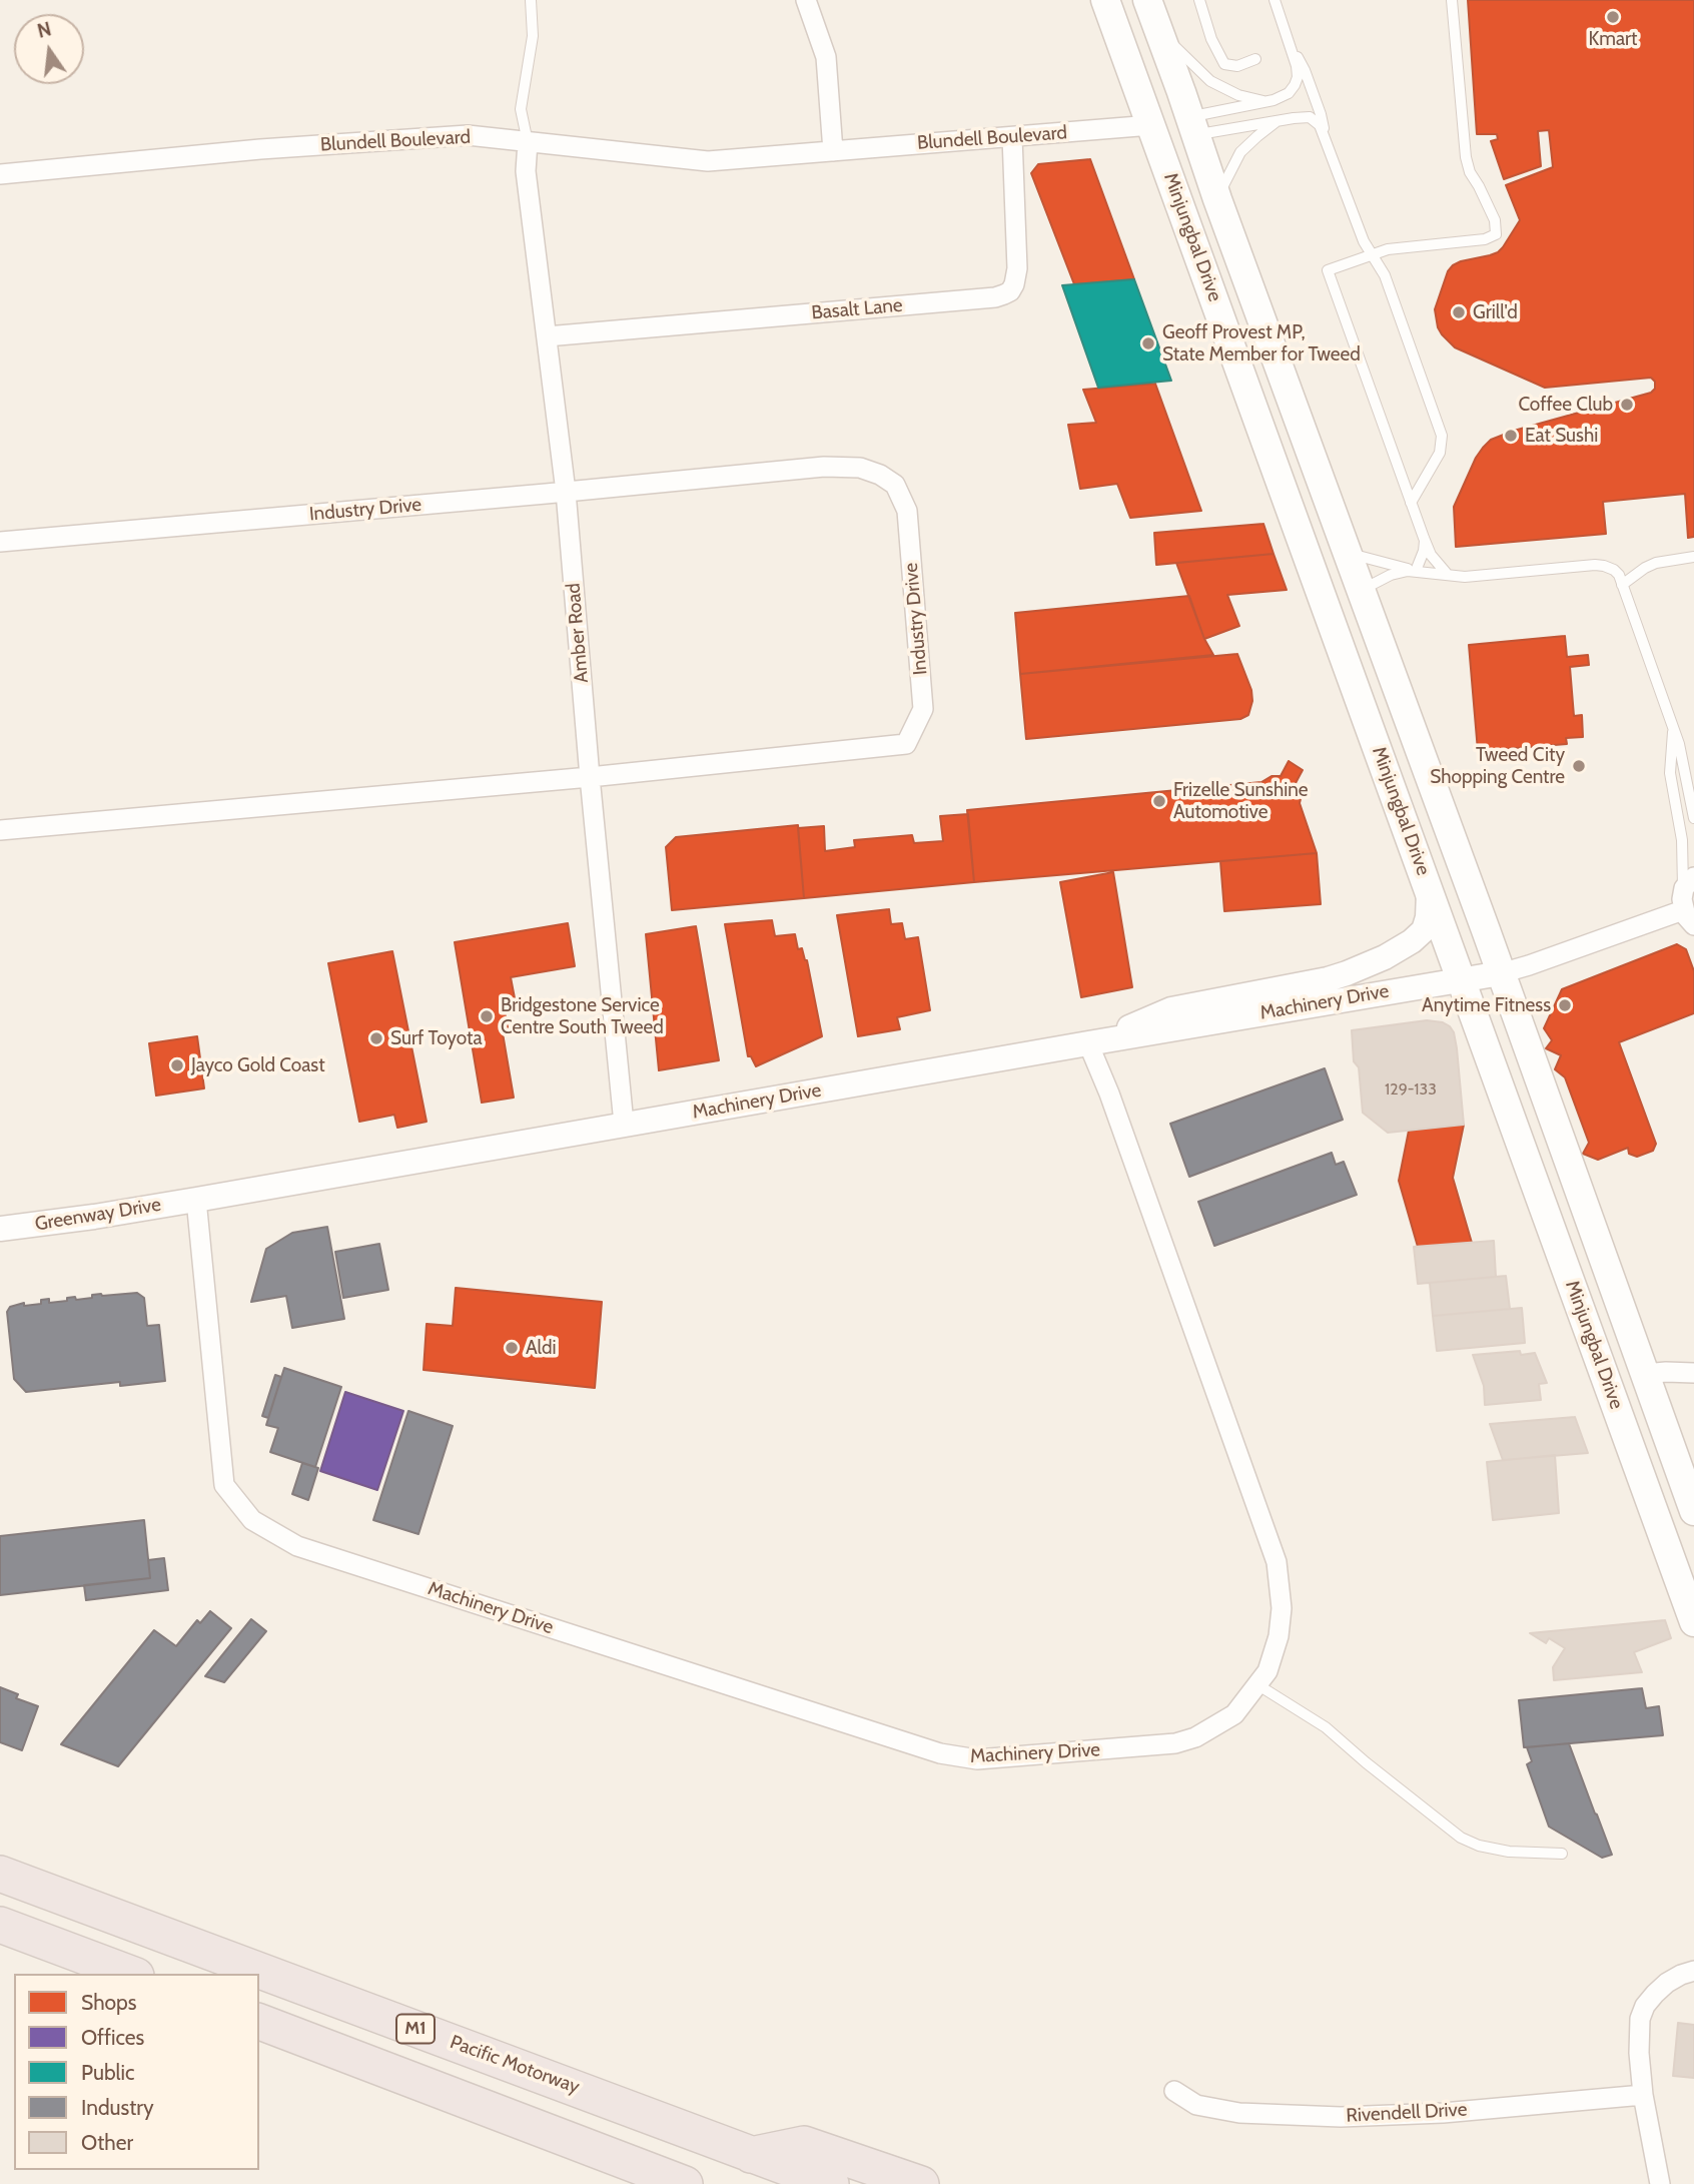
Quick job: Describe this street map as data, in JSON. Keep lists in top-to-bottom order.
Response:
{
  "streets": {
    "highway": ["M1", "Pacific Motorway"],
    "main road": ["Minjungbal Drive"],
    "street": [
      "Blundell Boulevard",
      "Basalt Lane",
      "Industry Drive",
      "Amber Road",
      "Machinery Drive",
      "Greenway Drive",
      "Rivendell Drive"
    ]
  },
  "crossings": [
    ["Blundell Boulevard", "Minjungbal Drive"],
    ["Blundell Boulevard", "Basalt Lane"],
    ["Blundell Boulevard", "Amber Road"],
    ["Minjungbal Drive", "Machinery Drive"],
    ["Basalt Lane", "Amber Road"],
    ["Industry Drive", "Amber Road"],
    ["Amber Road", "Machinery Drive"],
    ["Machinery Drive", "Greenway Drive"]
  ],
  "places": [
    "Kmart",
    "Grill'd",
    "Geoff Provest MP, State Member for Tweed",
    "Coffee Club",
    "Eat Sushi",
    "Tweed City Shopping Centre",
    "Frizelle Sunshine Automotive",
    "Anytime Fitness",
    "Bridgestone Service Centre South Tweed",
    "Surf Toyota",
    "Jayco Gold Coast",
    "Aldi"
  ],
  "house_numbers": ["129-133"],
  "legend": [
    "Shops",
    "Offices",
    "Public",
    "Industry",
    "Other"
  ],
  "north": "top"
}
